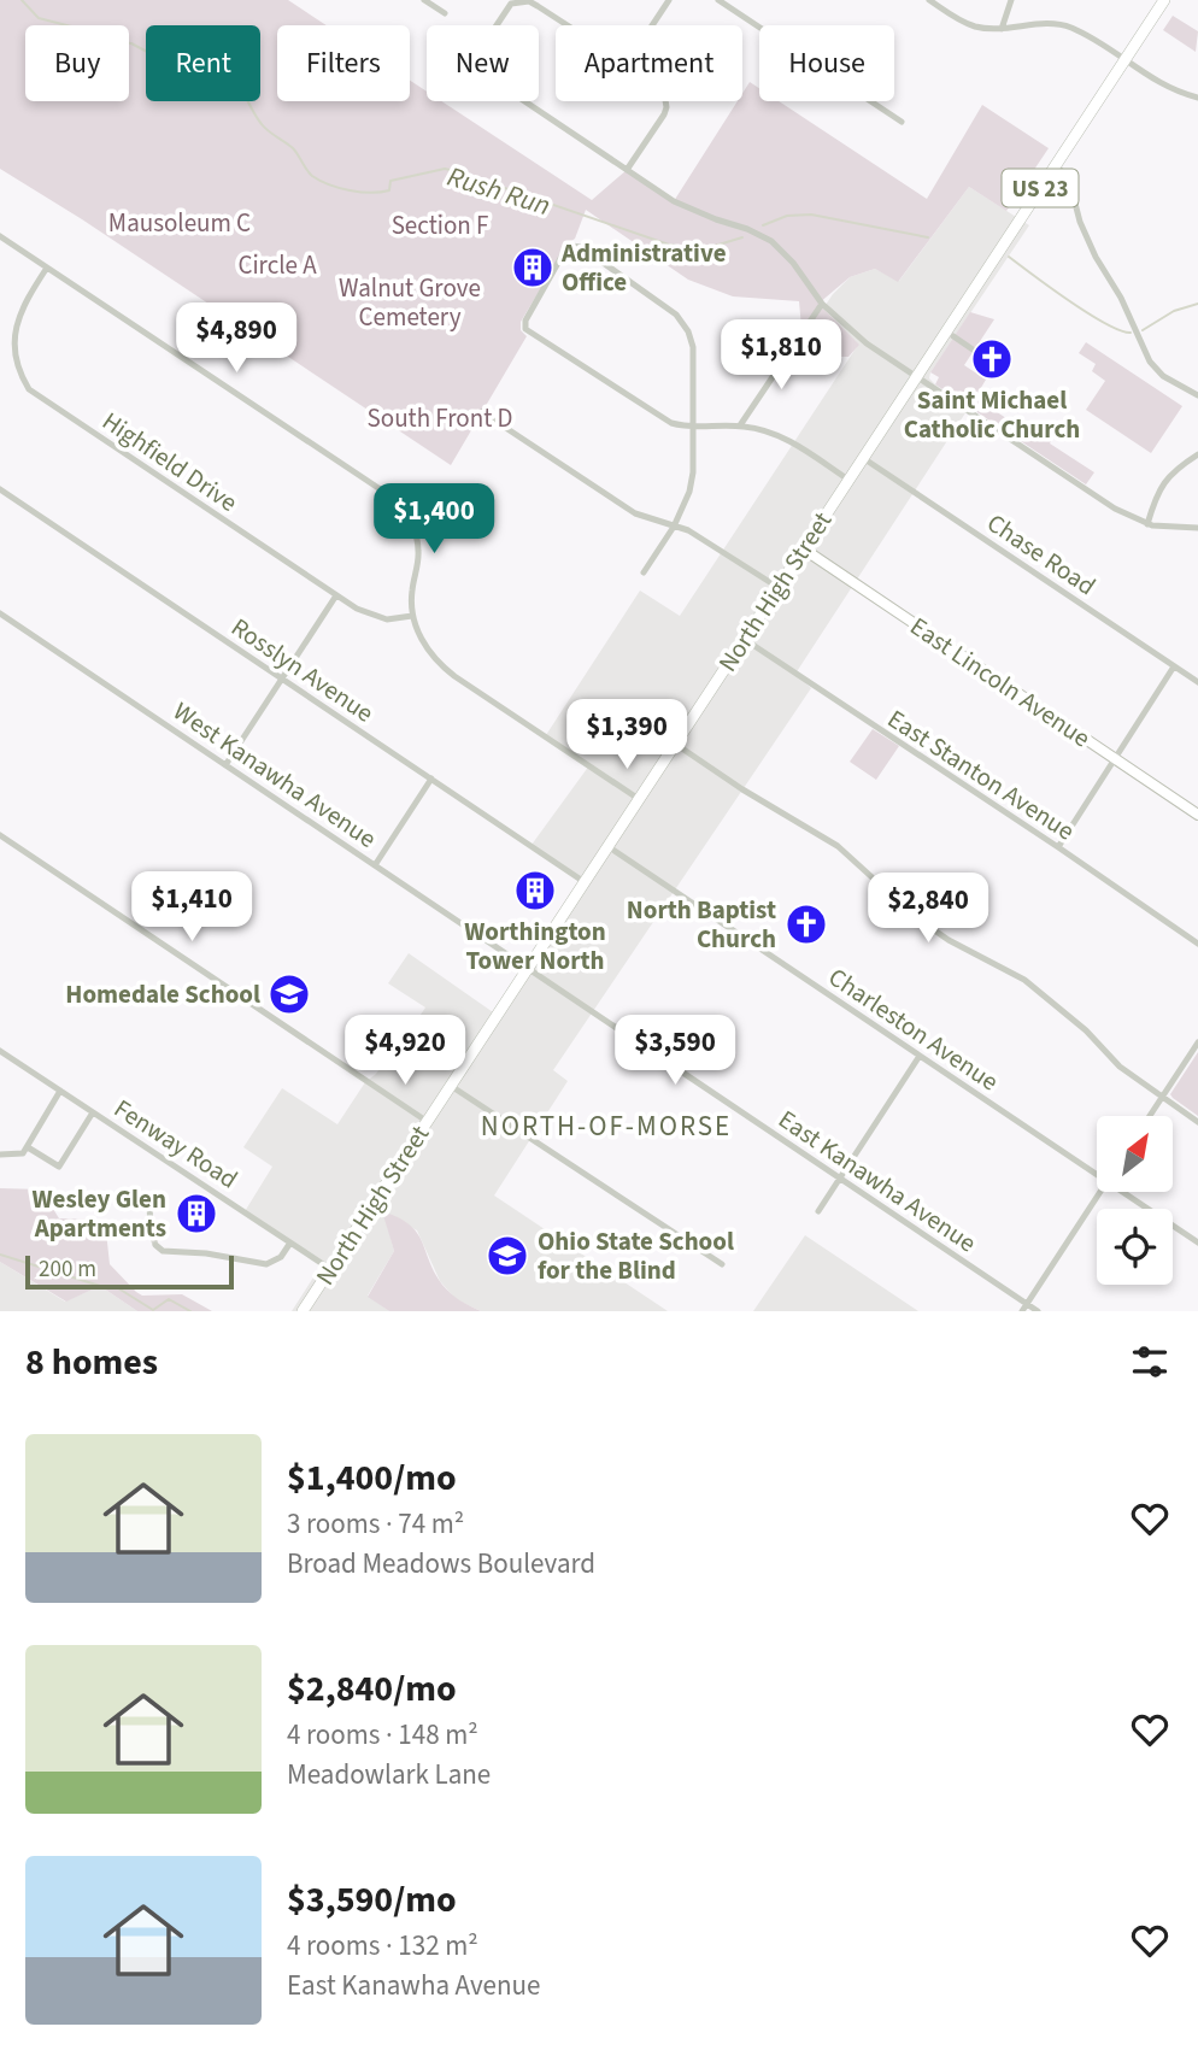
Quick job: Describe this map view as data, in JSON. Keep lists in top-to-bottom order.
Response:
{
  "streets": {
    "main road": ["US 23", "North High Street", "East Lincoln Avenue"],
    "street": [
      "Highfield Drive",
      "Chase Road",
      "Rosslyn Avenue",
      "West Kanawha Avenue",
      "East Stanton Avenue",
      "Charleston Avenue",
      "Fenway Road",
      "East Kanawha Avenue"
    ]
  },
  "crossings": [
    ["Chase Road", "North High Street"],
    ["North High Street", "Rosslyn Avenue"],
    ["North High Street", "East Lincoln Avenue"],
    ["North High Street", "West Kanawha Avenue"],
    ["North High Street", "East Stanton Avenue"],
    ["North High Street", "Charleston Avenue"],
    ["North High Street", "Fenway Road"],
    ["North High Street", "East Kanawha Avenue"],
    ["West Kanawha Avenue", "East Kanawha Avenue"]
  ],
  "districts": ["NORTH-OF-MORSE"],
  "water": ["Rush Run"],
  "parks": [
    "Mausoleum C",
    "Section F",
    "Circle A",
    "Walnut Grove Cemetery",
    "South Front D"
  ],
  "places": {
    "building": ["Administrative Office", "Worthington Tower North", "Wesley Glen Apartments"],
    "church": ["Saint Michael Catholic Church", "North Baptist Church"],
    "school or university": ["Homedale School", "Ohio State School for the Blind"]
  },
  "scale_bar": "200 m",
  "north": "top right",
  "page": {
    "chip": [
      "Buy",
      "Rent",
      "Filters",
      "New",
      "Apartment",
      "House"
    ],
    "price": [
      "$4,890",
      "$1,810",
      "$1,400",
      "$1,390",
      "$1,410",
      "$2,840",
      "$4,920",
      "$3,590"
    ],
    "scale": "200 m",
    "heading": "8 homes",
    "list": [
      {
        "name": "$1,400/mo",
        "note": "3 rooms · 74 m² · Broad Meadows Boulevard"
      },
      {
        "name": "$2,840/mo",
        "note": "4 rooms · 148 m² · Meadowlark Lane"
      },
      {
        "name": "$3,590/mo",
        "note": "4 rooms · 132 m² · East Kanawha Avenue"
      }
    ]
  }
}
